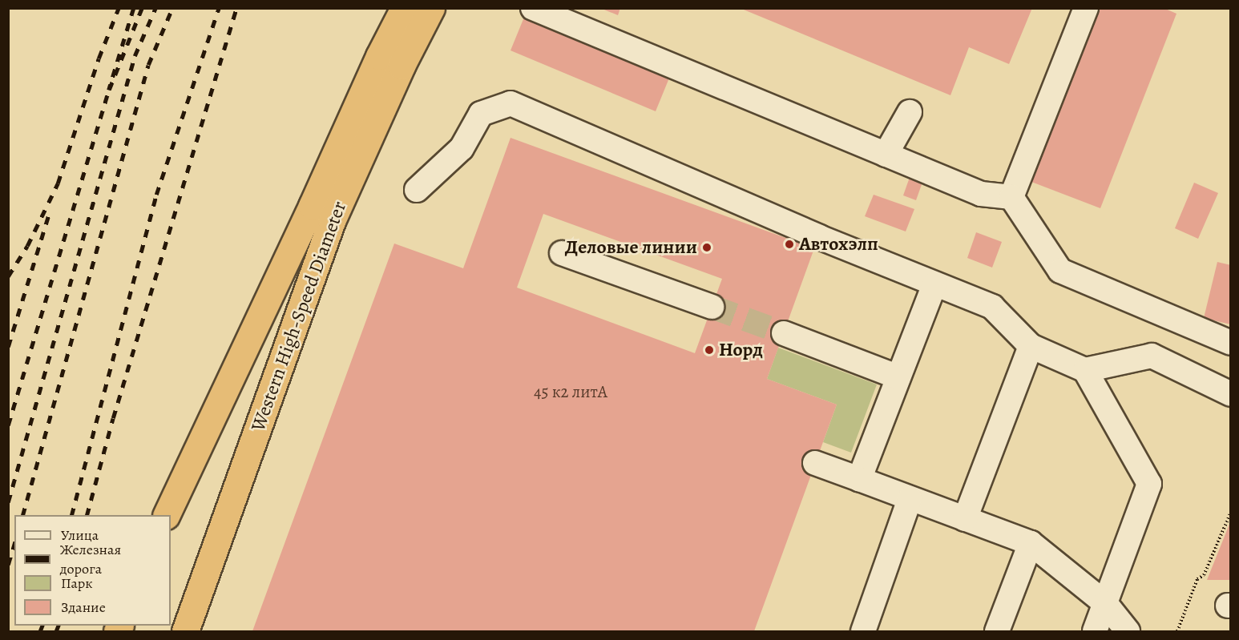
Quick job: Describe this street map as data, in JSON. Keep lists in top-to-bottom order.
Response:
{
  "streets": {
    "highway": ["Western High-Speed Diameter"]
  },
  "places": ["Автохэлп", "Деловые линии", "Норд"],
  "house_numbers": ["45 к2 литА"],
  "legend": [
    "Улица",
    "Железная дорога",
    "Парк",
    "Здание"
  ]
}
